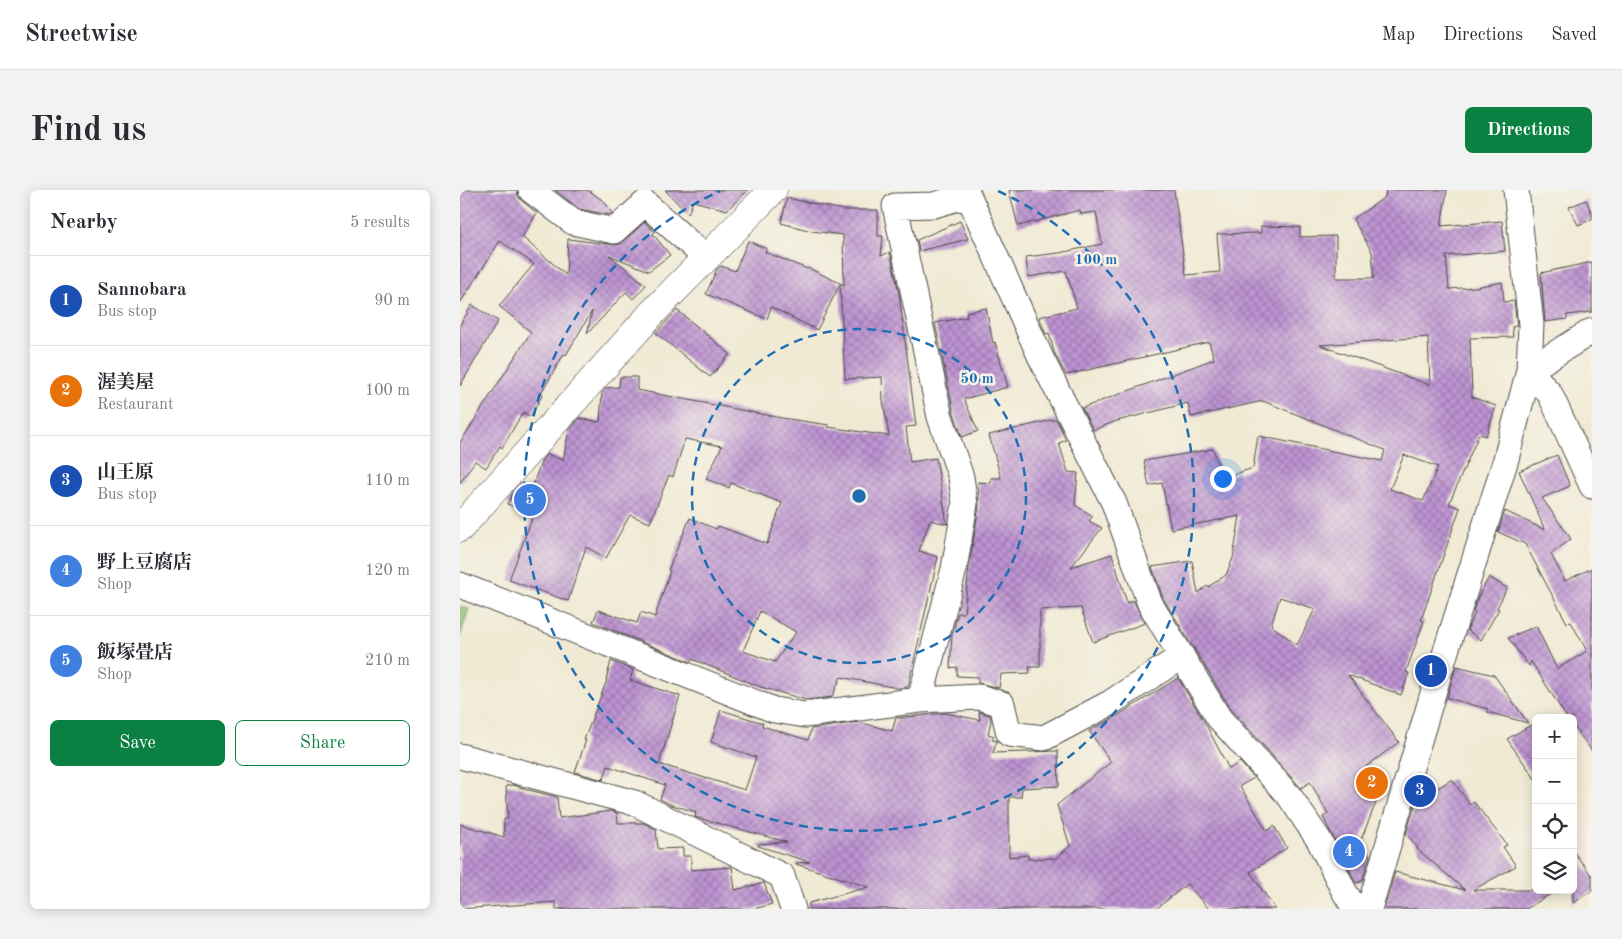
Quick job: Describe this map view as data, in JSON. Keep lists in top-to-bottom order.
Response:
{
  "page": {
    "header": "Streetwise",
    "nav": ["Map", "Directions", "Saved"],
    "buttons": [
      "Directions",
      ["Save", "Share"]
    ],
    "title": "Find us",
    "heading": ["Nearby", "5 results"],
    "list": [
      {
        "mark": "1",
        "name": "Sannobara",
        "note": "Bus stop",
        "value": "90 m"
      },
      {
        "mark": "2",
        "name": "渥美屋",
        "note": "Restaurant",
        "value": "100 m"
      },
      {
        "mark": "3",
        "name": "山王原",
        "note": "Bus stop",
        "value": "110 m"
      },
      {
        "mark": "4",
        "name": "野上豆腐店",
        "note": "Shop",
        "value": "120 m"
      },
      {
        "mark": "5",
        "name": "飯塚畳店",
        "note": "Shop",
        "value": "210 m"
      }
    ],
    "pins": [
      "5",
      "1",
      "2",
      "3",
      "4"
    ],
    "map_buttons": ["+", "−"]
  },
  "rings": ["100 m", "50 m"]
}
